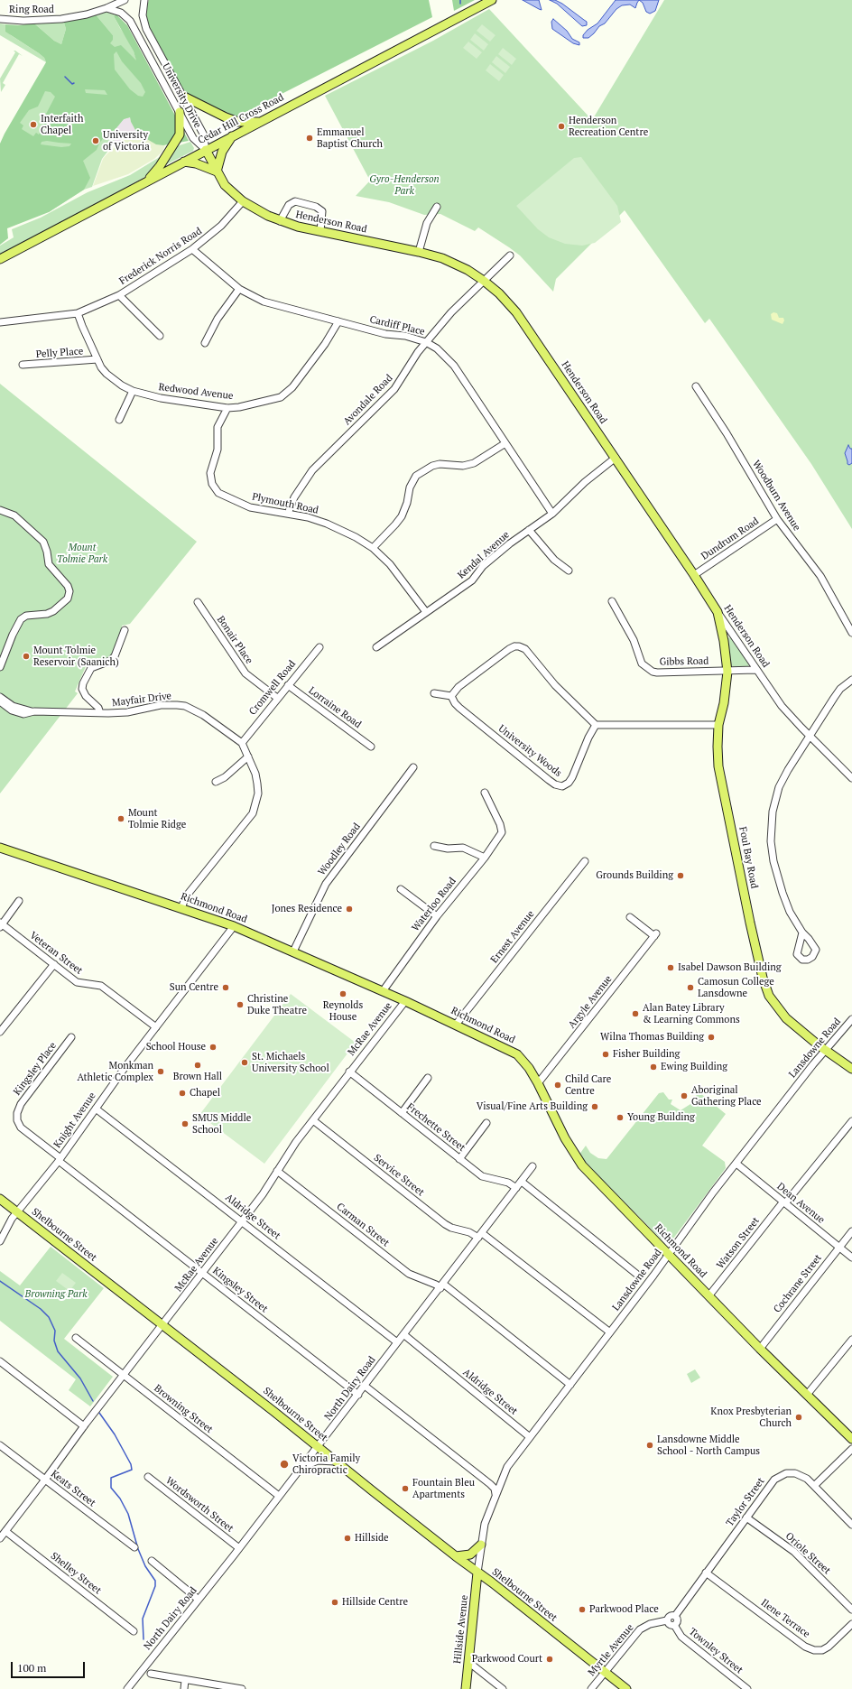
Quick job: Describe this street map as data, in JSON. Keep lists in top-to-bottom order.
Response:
{
  "streets": {
    "main road": [
      "Cedar Hill Cross Road",
      "Henderson Road",
      "Foul Bay Road",
      "Richmond Road",
      "Shelbourne Street",
      "Hillside Avenue"
    ],
    "street": [
      "Ring Road",
      "University Drive",
      "Frederick Norris Road",
      "Cardiff Place",
      "Pelly Place",
      "Redwood Avenue",
      "Avondale Road",
      "Woodburn Avenue",
      "Plymouth Road",
      "Dundrum Road",
      "Kendal Avenue",
      "Bonair Place",
      "Gibbs Road",
      "Cromwell Road",
      "Mayfair Drive",
      "Lorraine Road",
      "University Woods",
      "Woodley Road",
      "Waterloo Road",
      "Ernest Avenue",
      "Veteran Street",
      "Argyle Avenue",
      "McRae Avenue",
      "Lansdowne Road",
      "Kingsley Place",
      "Knight Avenue",
      "Frechette Street",
      "Service Street",
      "Dean Avenue",
      "Aldridge Street",
      "Carman Street",
      "Watson Street",
      "Cochrane Street",
      "Kingsley Street",
      "North Dairy Road",
      "Browning Street",
      "Keats Street",
      "Taylor Street",
      "Wordsworth Street",
      "Oriole Street",
      "Shelley Street",
      "Ilene Terrace",
      "Myrtle Avenue",
      "Townley Street"
    ]
  },
  "crossings": [
    ["Ring Road", "University Drive"],
    ["University Drive", "Cedar Hill Cross Road"],
    ["University Drive", "Henderson Road"],
    ["Cedar Hill Cross Road", "Henderson Road"],
    ["Henderson Road", "Frederick Norris Road"],
    ["Henderson Road", "Avondale Road"],
    ["Henderson Road", "Dundrum Road"],
    ["Henderson Road", "Kendal Avenue"],
    ["Henderson Road", "Gibbs Road"],
    ["Henderson Road", "Foul Bay Road"],
    ["Frederick Norris Road", "Cardiff Place"],
    ["Frederick Norris Road", "Redwood Avenue"],
    ["Cardiff Place", "Redwood Avenue"],
    ["Cardiff Place", "Avondale Road"],
    ["Cardiff Place", "Kendal Avenue"],
    ["Pelly Place", "Redwood Avenue"],
    ["Redwood Avenue", "Plymouth Road"],
    ["Avondale Road", "Plymouth Road"],
    ["Woodburn Avenue", "Dundrum Road"],
    ["Plymouth Road", "Kendal Avenue"],
    ["Bonair Place", "Cromwell Road"],
    ["Gibbs Road", "Foul Bay Road"],
    ["Cromwell Road", "Mayfair Drive"],
    ["Cromwell Road", "Lorraine Road"],
    ["Mayfair Drive", "Richmond Road"],
    ["Woodley Road", "Richmond Road"],
    ["Foul Bay Road", "Lansdowne Road"],
    ["Waterloo Road", "Richmond Road"],
    ["Richmond Road", "Ernest Avenue"],
    ["Richmond Road", "Argyle Avenue"],
    ["Richmond Road", "McRae Avenue"],
    ["Richmond Road", "Lansdowne Road"],
    ["Richmond Road", "Knight Avenue"],
    ["Richmond Road", "Watson Street"],
    ["Richmond Road", "Cochrane Street"],
    ["Veteran Street", "Knight Avenue"],
    ["McRae Avenue", "Frechette Street"],
    ["McRae Avenue", "Service Street"],
    ["McRae Avenue", "Aldridge Street"],
    ["McRae Avenue", "Carman Street"],
    ["McRae Avenue", "Shelbourne Street"],
    ["McRae Avenue", "Kingsley Street"],
    ["McRae Avenue", "Browning Street"],
    ["McRae Avenue", "Keats Street"],
    ["McRae Avenue", "Shelley Street"],
    ["Lansdowne Road", "Service Street"],
    ["Lansdowne Road", "Dean Avenue"],
    ["Lansdowne Road", "Aldridge Street"],
    ["Lansdowne Road", "Carman Street"],
    ["Lansdowne Road", "Shelbourne Street"],
    ["Lansdowne Road", "Hillside Avenue"],
    ["Kingsley Place", "Knight Avenue"],
    ["Kingsley Place", "Kingsley Street"],
    ["Knight Avenue", "Aldridge Street"],
    ["Knight Avenue", "Shelbourne Street"],
    ["Knight Avenue", "Kingsley Street"],
    ["Frechette Street", "North Dairy Road"],
    ["Service Street", "North Dairy Road"],
    ["Dean Avenue", "Watson Street"],
    ["Dean Avenue", "Cochrane Street"],
    ["Aldridge Street", "North Dairy Road"],
    ["Carman Street", "North Dairy Road"],
    ["Shelbourne Street", "North Dairy Road"],
    ["Shelbourne Street", "Hillside Avenue"],
    ["Shelbourne Street", "Myrtle Avenue"],
    ["Kingsley Street", "North Dairy Road"],
    ["North Dairy Road", "Browning Street"],
    ["North Dairy Road", "Wordsworth Street"],
    ["Taylor Street", "Oriole Street"],
    ["Taylor Street", "Ilene Terrace"],
    ["Taylor Street", "Myrtle Avenue"],
    ["Taylor Street", "Townley Street"],
    ["Myrtle Avenue", "Townley Street"]
  ],
  "parks": ["Gyro-Henderson Park", "Mount Tolmie Park", "Browning Park"],
  "places": [
    "Interfaith Chapel",
    "Henderson Recreation Centre",
    "Emmanuel Baptist Church",
    "University of Victoria",
    "Mount Tolmie Reservoir (Saanich)",
    "Mount Tolmie Ridge",
    "Grounds Building",
    "Jones Residence",
    "Isabel Dawson Building",
    "Sun Centre",
    "Camosun College Lansdowne",
    "Reynolds House",
    "Christine Duke Theatre",
    "Alan Batey Library & Learning Commons",
    "Wilna Thomas Building",
    "School House",
    "Fisher Building",
    "St. Michaels University School",
    "Brown Hall",
    "Ewing Building",
    "Monkman Athletic Complex",
    "Child Care Centre",
    "Chapel",
    "Aboriginal Gathering Place",
    "Visual/Fine Arts Building",
    "Young Building",
    "SMUS Middle School",
    "Knox Presbyterian Church",
    "Lansdowne Middle School - North Campus",
    "Victoria Family Chiropractic",
    "Fountain Bleu Apartments",
    "Hillside",
    "Hillside Centre",
    "Parkwood Place",
    "Parkwood Court"
  ],
  "scale_bar": "100 m"
}
